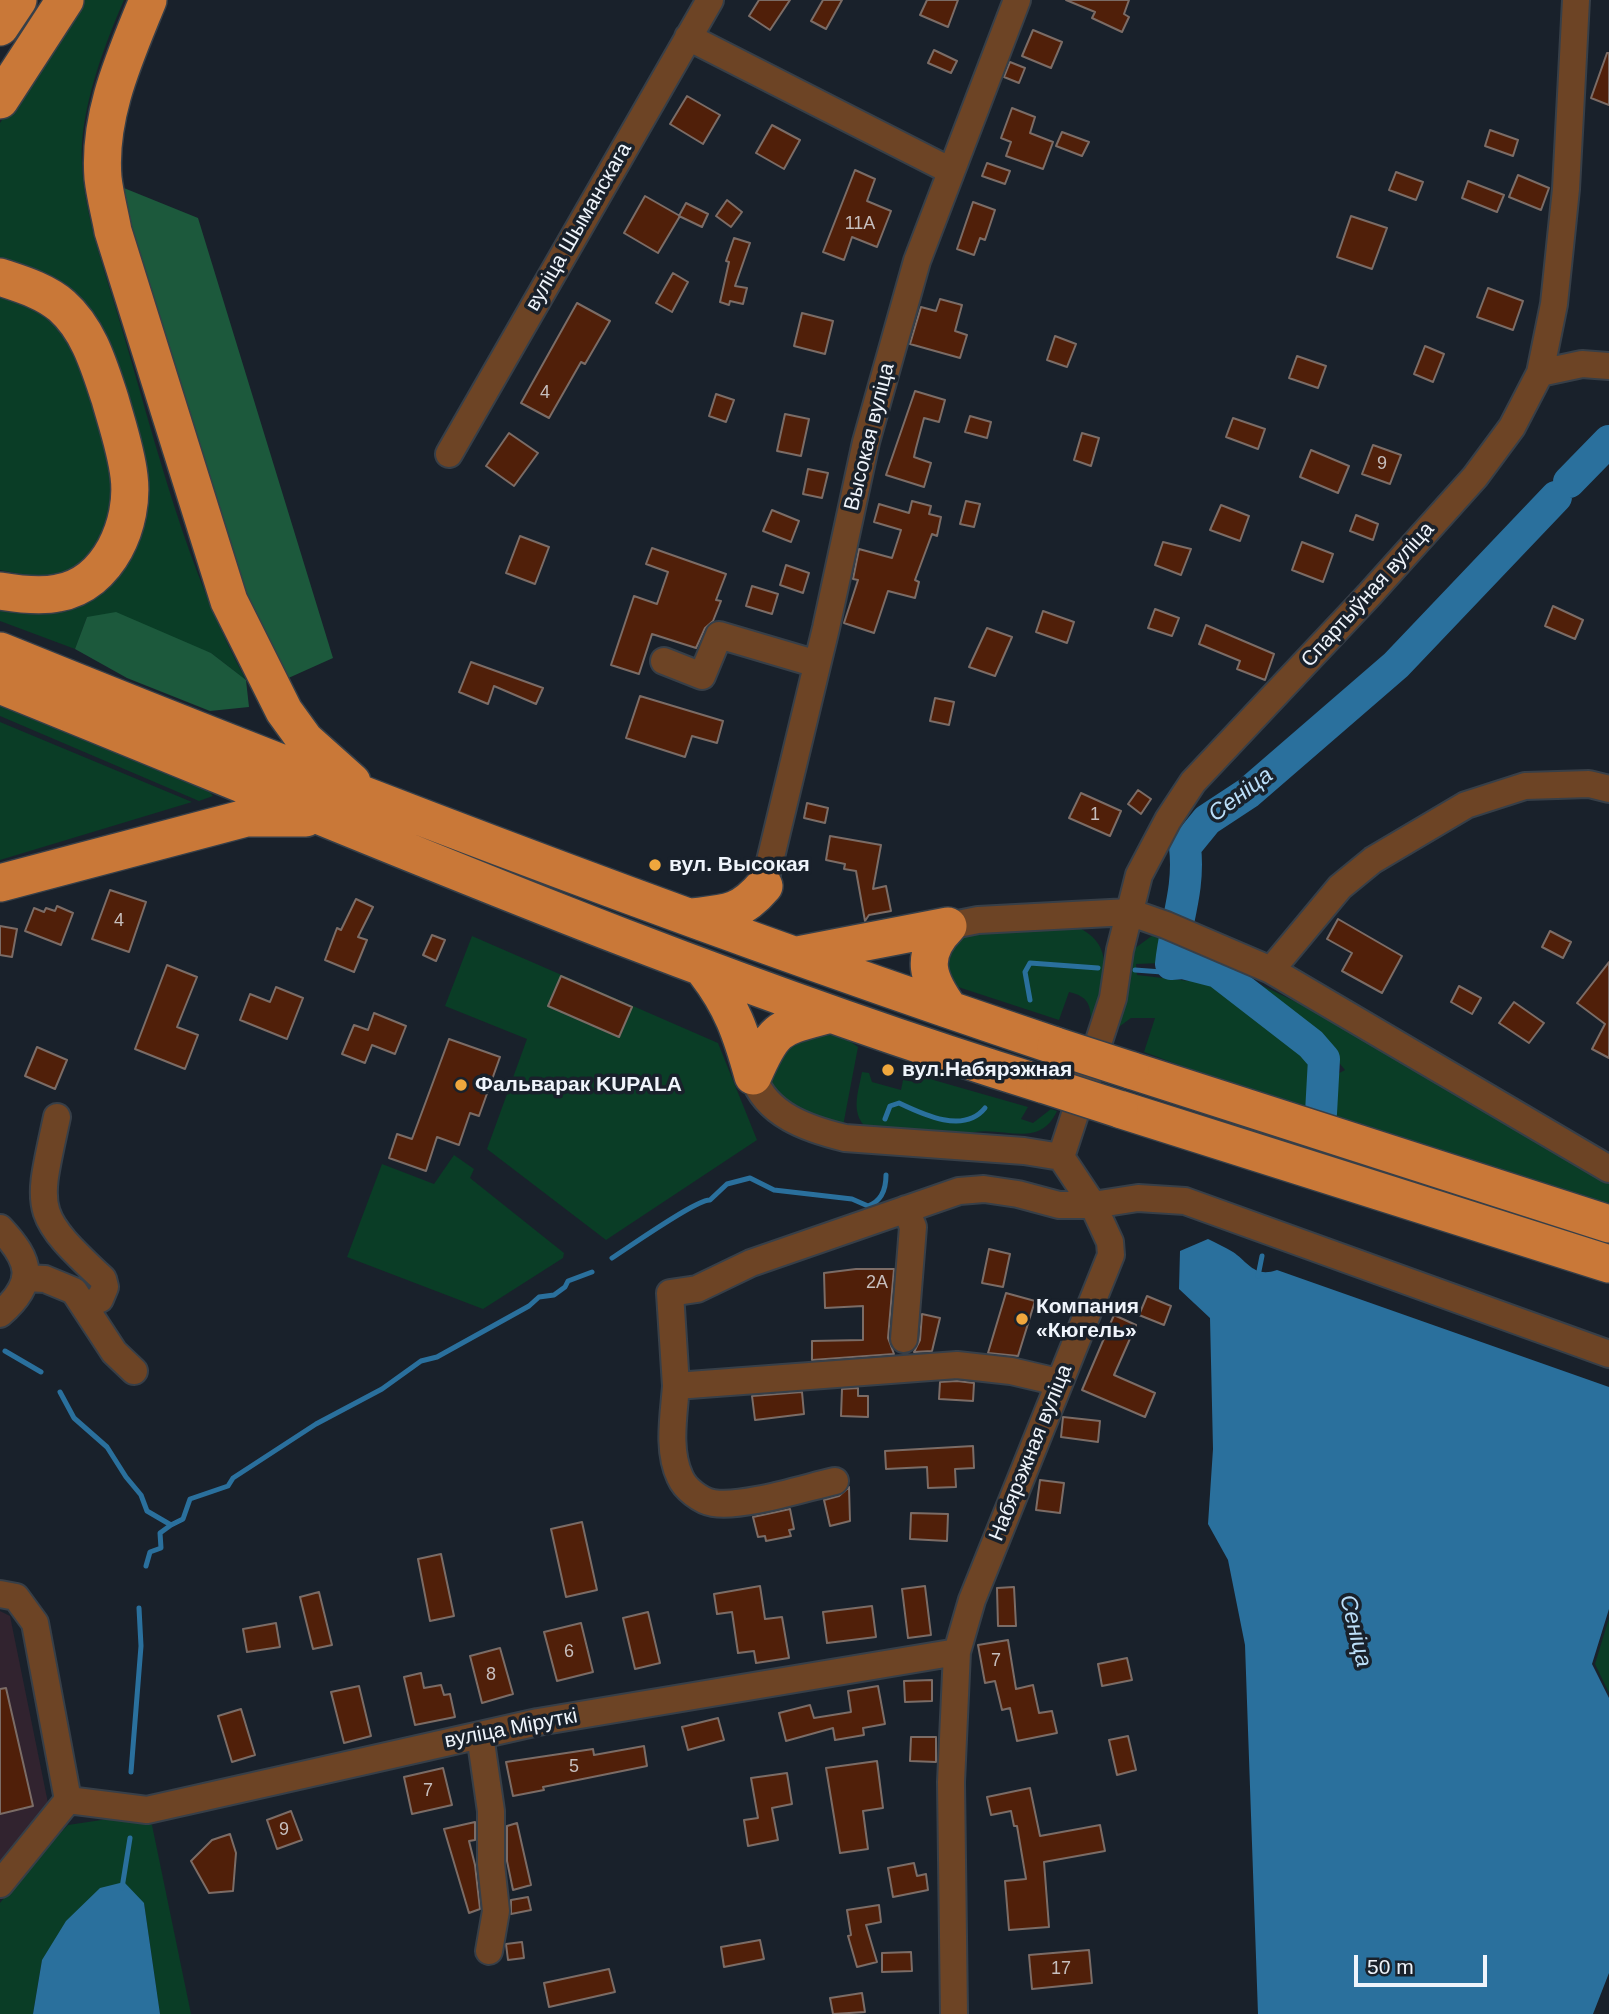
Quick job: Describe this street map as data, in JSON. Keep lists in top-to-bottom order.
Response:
{
  "streets": {
    "street": [
      "вуліца Шыманскага",
      "Высокая вуліца",
      "Спартыўная вуліца",
      "Набярэжная вуліца",
      "вуліца Міруткі"
    ]
  },
  "crossings": [
    ["Спартыўная вуліца", "Набярэжная вуліца"],
    ["Набярэжная вуліца", "вуліца Міруткі"]
  ],
  "water": ["Сеніца"],
  "places": [
    "вул. Высокая",
    "вул.Набярэжная",
    "Фальварак KUPALA",
    "Компания «Кюгель»"
  ],
  "house_numbers": [
    "11А",
    "4",
    "9",
    "1",
    "4",
    "2А",
    "6",
    "7",
    "8",
    "5",
    "7",
    "9",
    "17"
  ],
  "scale_bar": "50 m"
}
